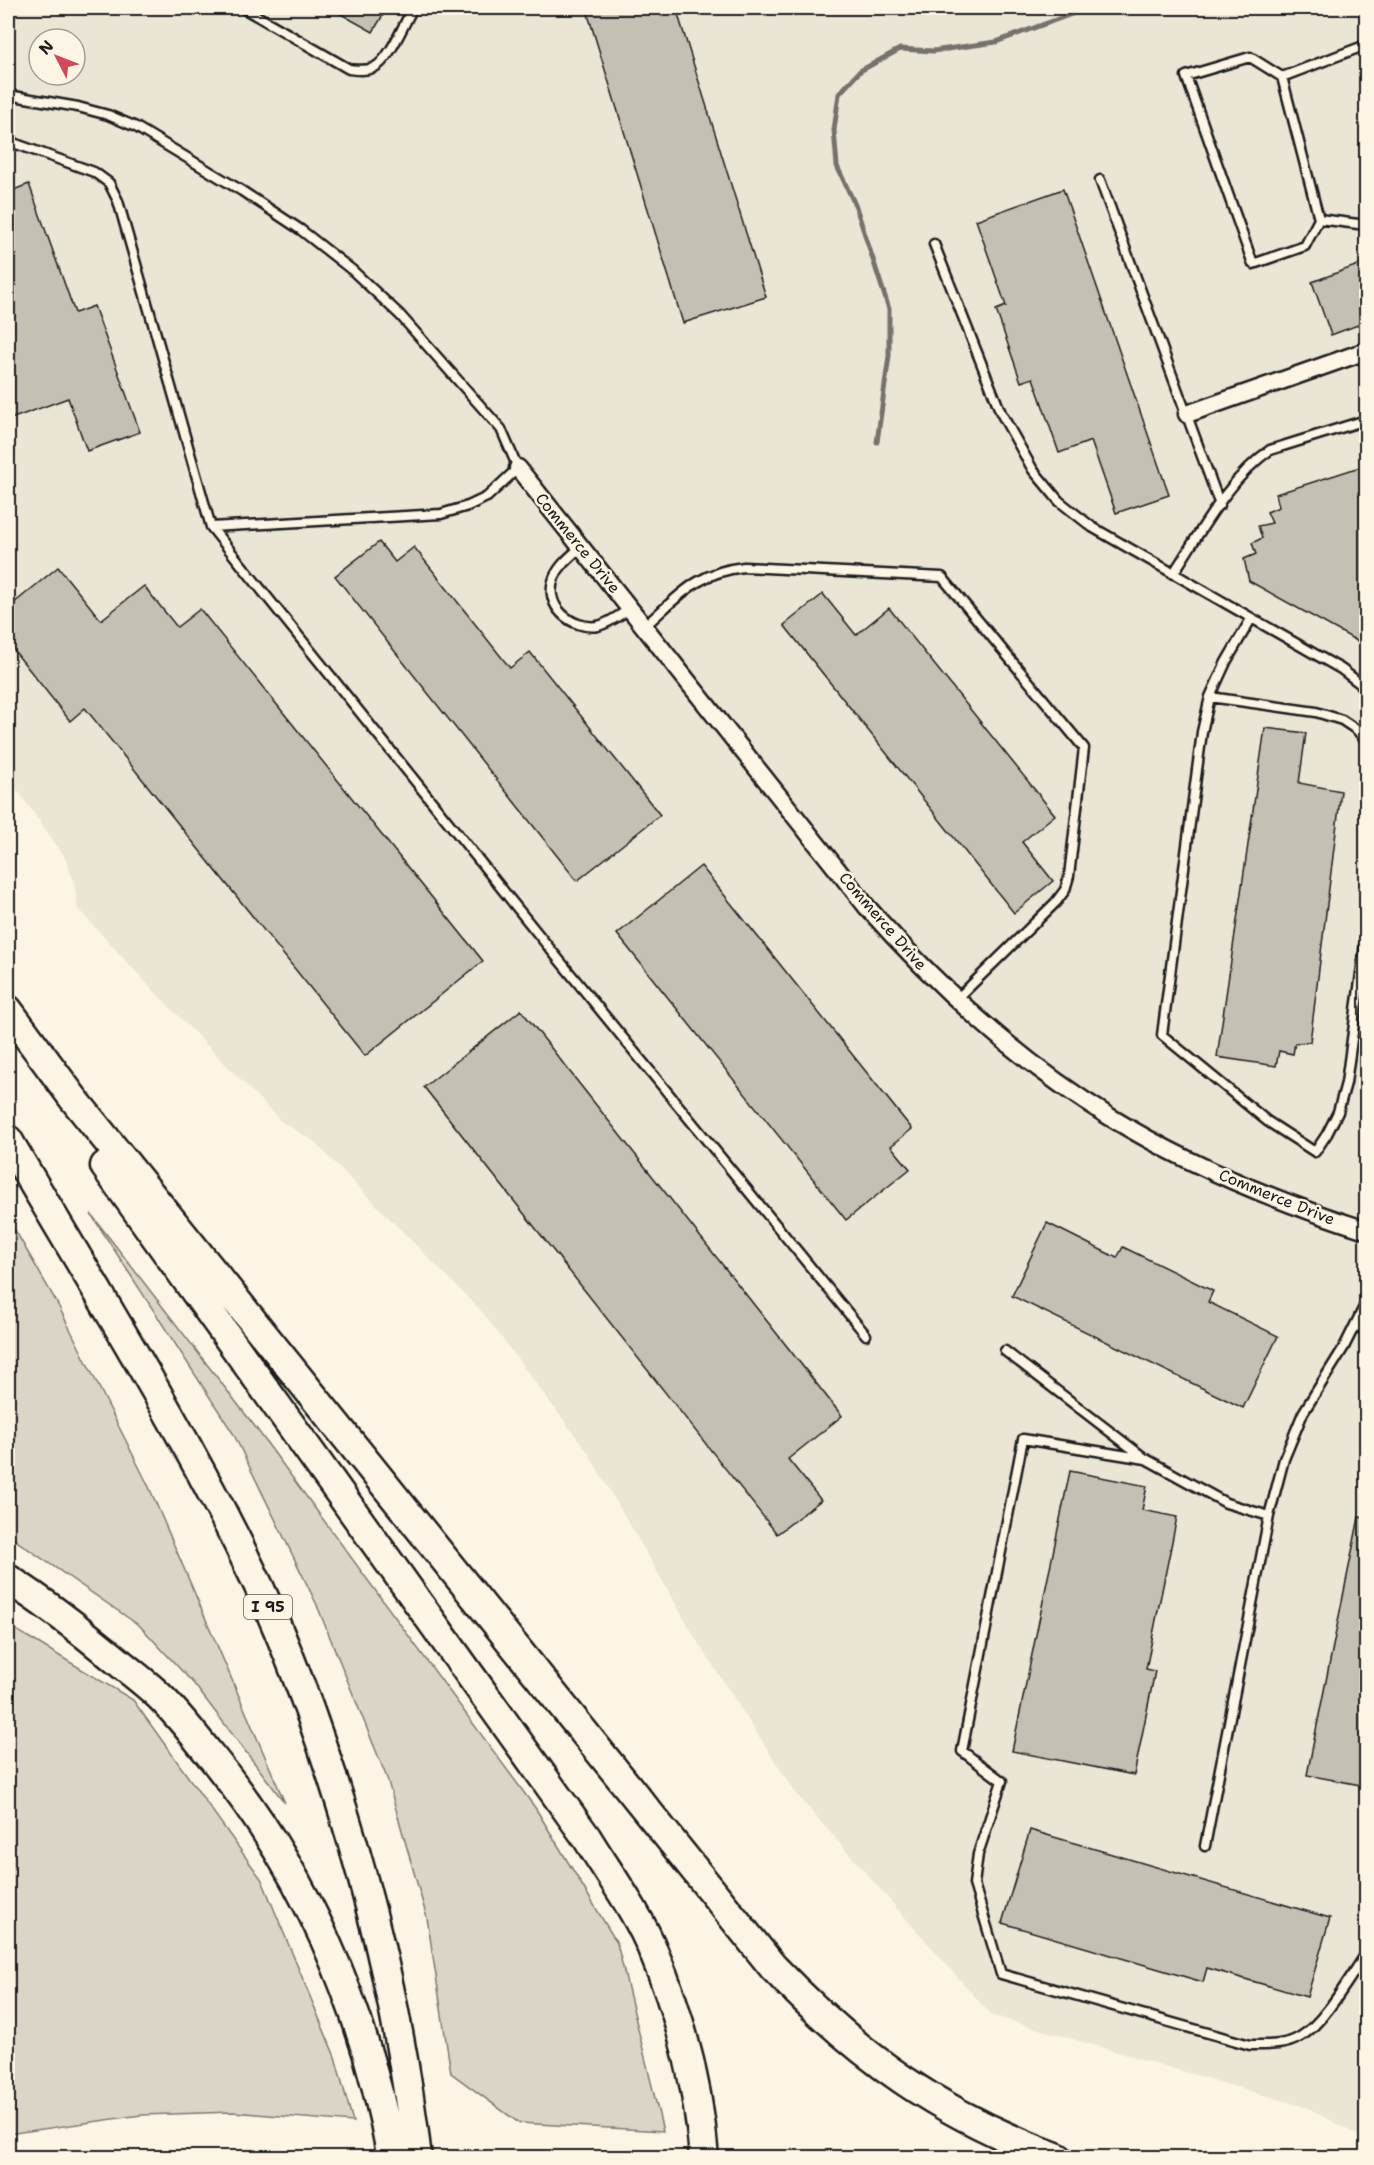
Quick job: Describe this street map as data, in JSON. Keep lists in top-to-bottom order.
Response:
{
  "streets": {
    "highway": ["I 95"],
    "street": ["Commerce Drive"]
  },
  "north": "top left"
}
